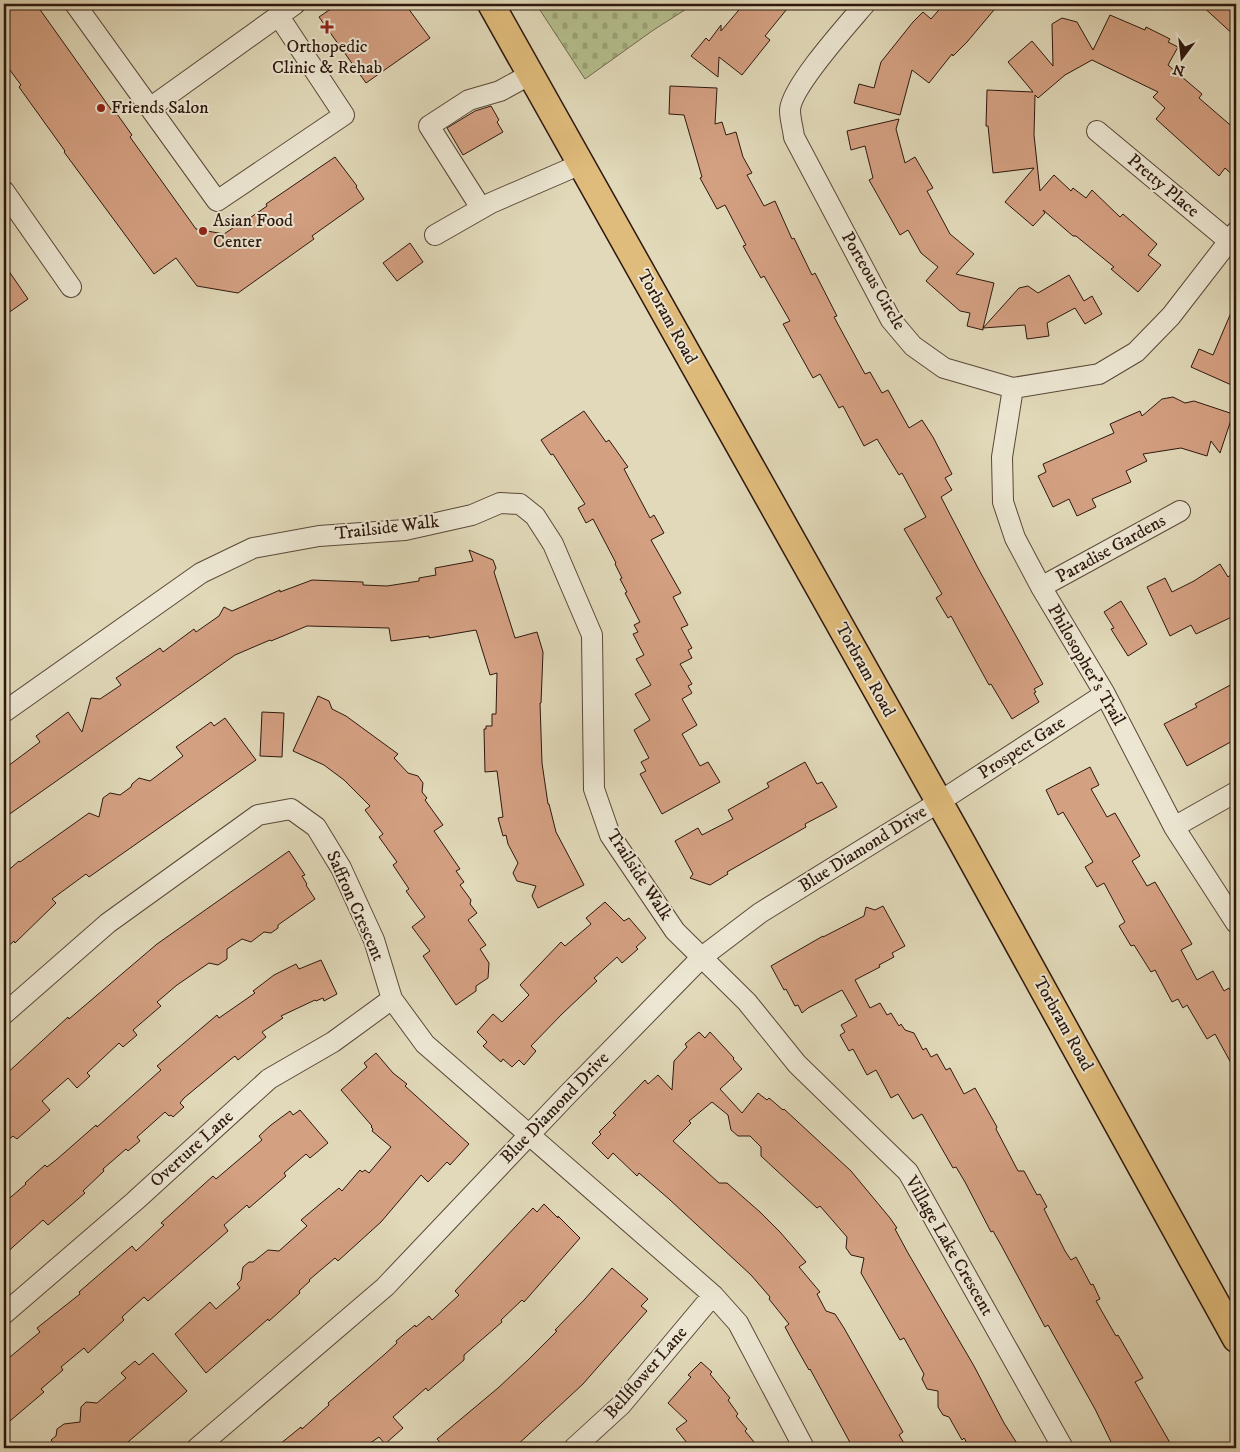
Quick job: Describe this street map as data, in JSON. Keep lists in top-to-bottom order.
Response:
{
  "streets": {
    "main road": ["Torbram Road"],
    "street": [
      "Pretty Place",
      "Porteous Circle",
      "Trailside Walk",
      "Paradise Gardens",
      "Philosopher's Trail",
      "Prospect Gate",
      "Blue Diamond Drive",
      "Saffron Crescent",
      "Overture Lane",
      "Village Lake Crescent",
      "Bellflower Lane"
    ]
  },
  "crossings": [
    ["Pretty Place", "Porteous Circle"],
    ["Porteous Circle", "Philosopher's Trail"],
    ["Torbram Road", "Prospect Gate"],
    ["Torbram Road", "Blue Diamond Drive"],
    ["Trailside Walk", "Blue Diamond Drive"],
    ["Trailside Walk", "Village Lake Crescent"],
    ["Paradise Gardens", "Philosopher's Trail"],
    ["Philosopher's Trail", "Prospect Gate"],
    ["Prospect Gate", "Blue Diamond Drive"],
    ["Blue Diamond Drive", "Saffron Crescent"],
    ["Blue Diamond Drive", "Village Lake Crescent"],
    ["Saffron Crescent", "Overture Lane"]
  ],
  "places": {
    "health": ["Orthopedic Clinic & Rehab"],
    "other": ["Friends Salon", "Asian Food Center"]
  },
  "north": "bottom"
}
